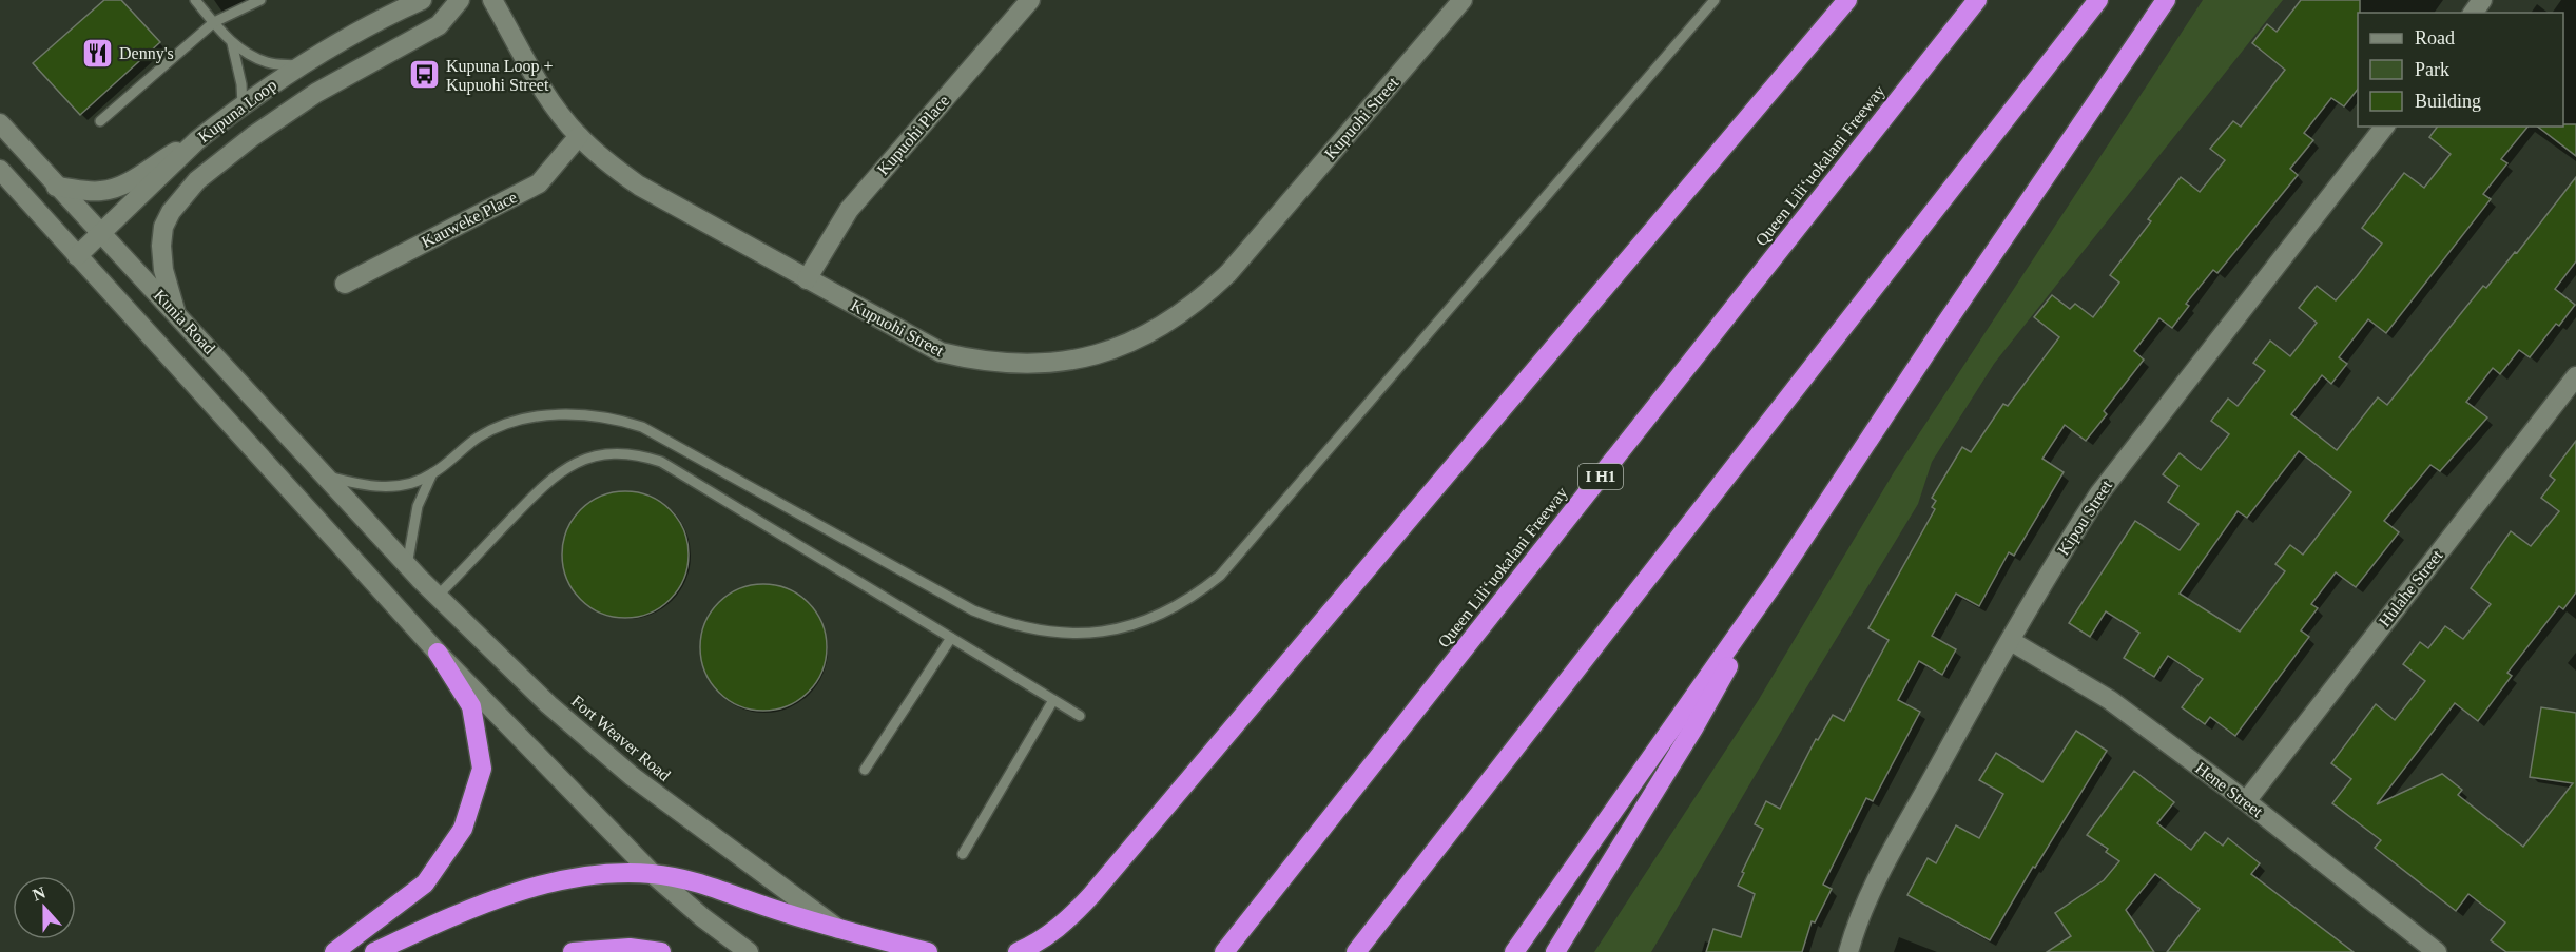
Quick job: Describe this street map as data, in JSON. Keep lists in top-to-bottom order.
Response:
{
  "streets": {
    "highway": ["Queen Liliʻuokalani Freeway", "I H1", "Fort Weaver Road"],
    "street": [
      "Kupuna Loop",
      "Kupuohi Street",
      "Kupuohi Place",
      "Kauweke Place",
      "Kunia Road",
      "Kipou Street",
      "Hulahe Street",
      "Hene Street"
    ]
  },
  "crossings": [
    ["Kupuna Loop", "Kunia Road"],
    ["Kupuohi Street", "Kupuohi Place"],
    ["Kupuohi Street", "Kauweke Place"],
    ["Kunia Road", "Fort Weaver Road"],
    ["Kipou Street", "Hene Street"],
    ["Hulahe Street", "Hene Street"]
  ],
  "places": {
    "restaurant": ["Denny's"],
    "bus stop": ["Kupuna Loop + Kupuohi Street"]
  },
  "legend": ["Road", "Park", "Building"],
  "north": "top"
}
